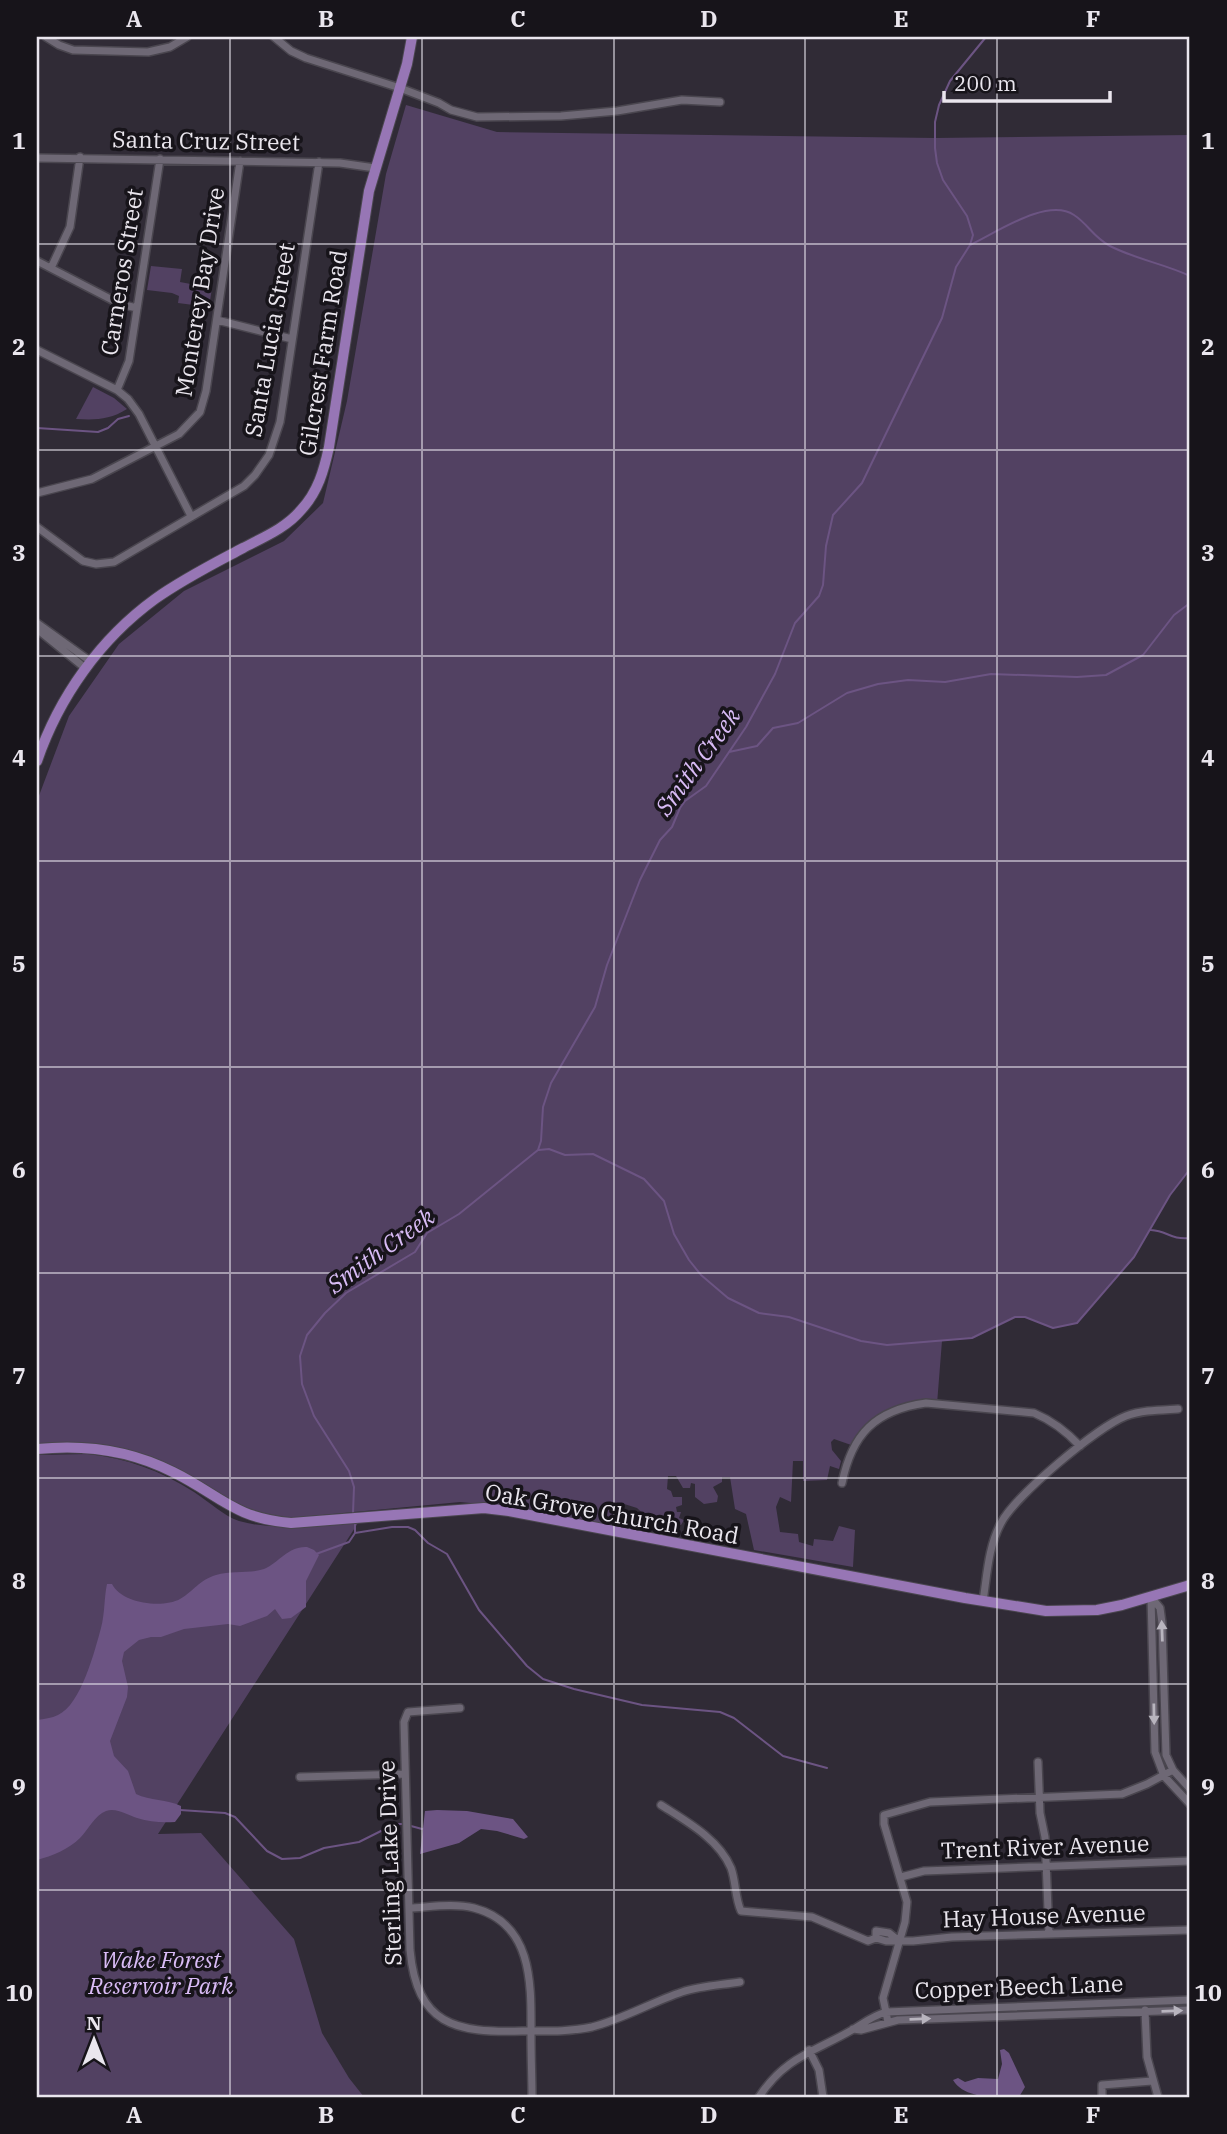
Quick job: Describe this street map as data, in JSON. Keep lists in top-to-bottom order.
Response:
{
  "streets": {
    "main road": ["Gilcrest Farm Road", "Oak Grove Church Road"],
    "street": [
      "Santa Cruz Street",
      "Carneros Street",
      "Monterey Bay Drive",
      "Santa Lucia Street",
      "Trent River Avenue",
      "Sterling Lake Drive",
      "Hay House Avenue",
      "Copper Beech Lane"
    ]
  },
  "crossings": [
    ["Santa Cruz Street", "Carneros Street"],
    ["Santa Cruz Street", "Monterey Bay Drive"],
    ["Santa Cruz Street", "Santa Lucia Street"],
    ["Santa Cruz Street", "Gilcrest Farm Road"]
  ],
  "water": ["Smith Creek"],
  "parks": ["Wake Forest Reservoir Park"],
  "scale_bar": "200 m",
  "north": "top",
  "grid": {
    "columns": [
      "A",
      "B",
      "C",
      "D",
      "E",
      "F"
    ],
    "rows": [
      "1",
      "2",
      "3",
      "4",
      "5",
      "6",
      "7",
      "8",
      "9",
      "10"
    ]
  }
}
